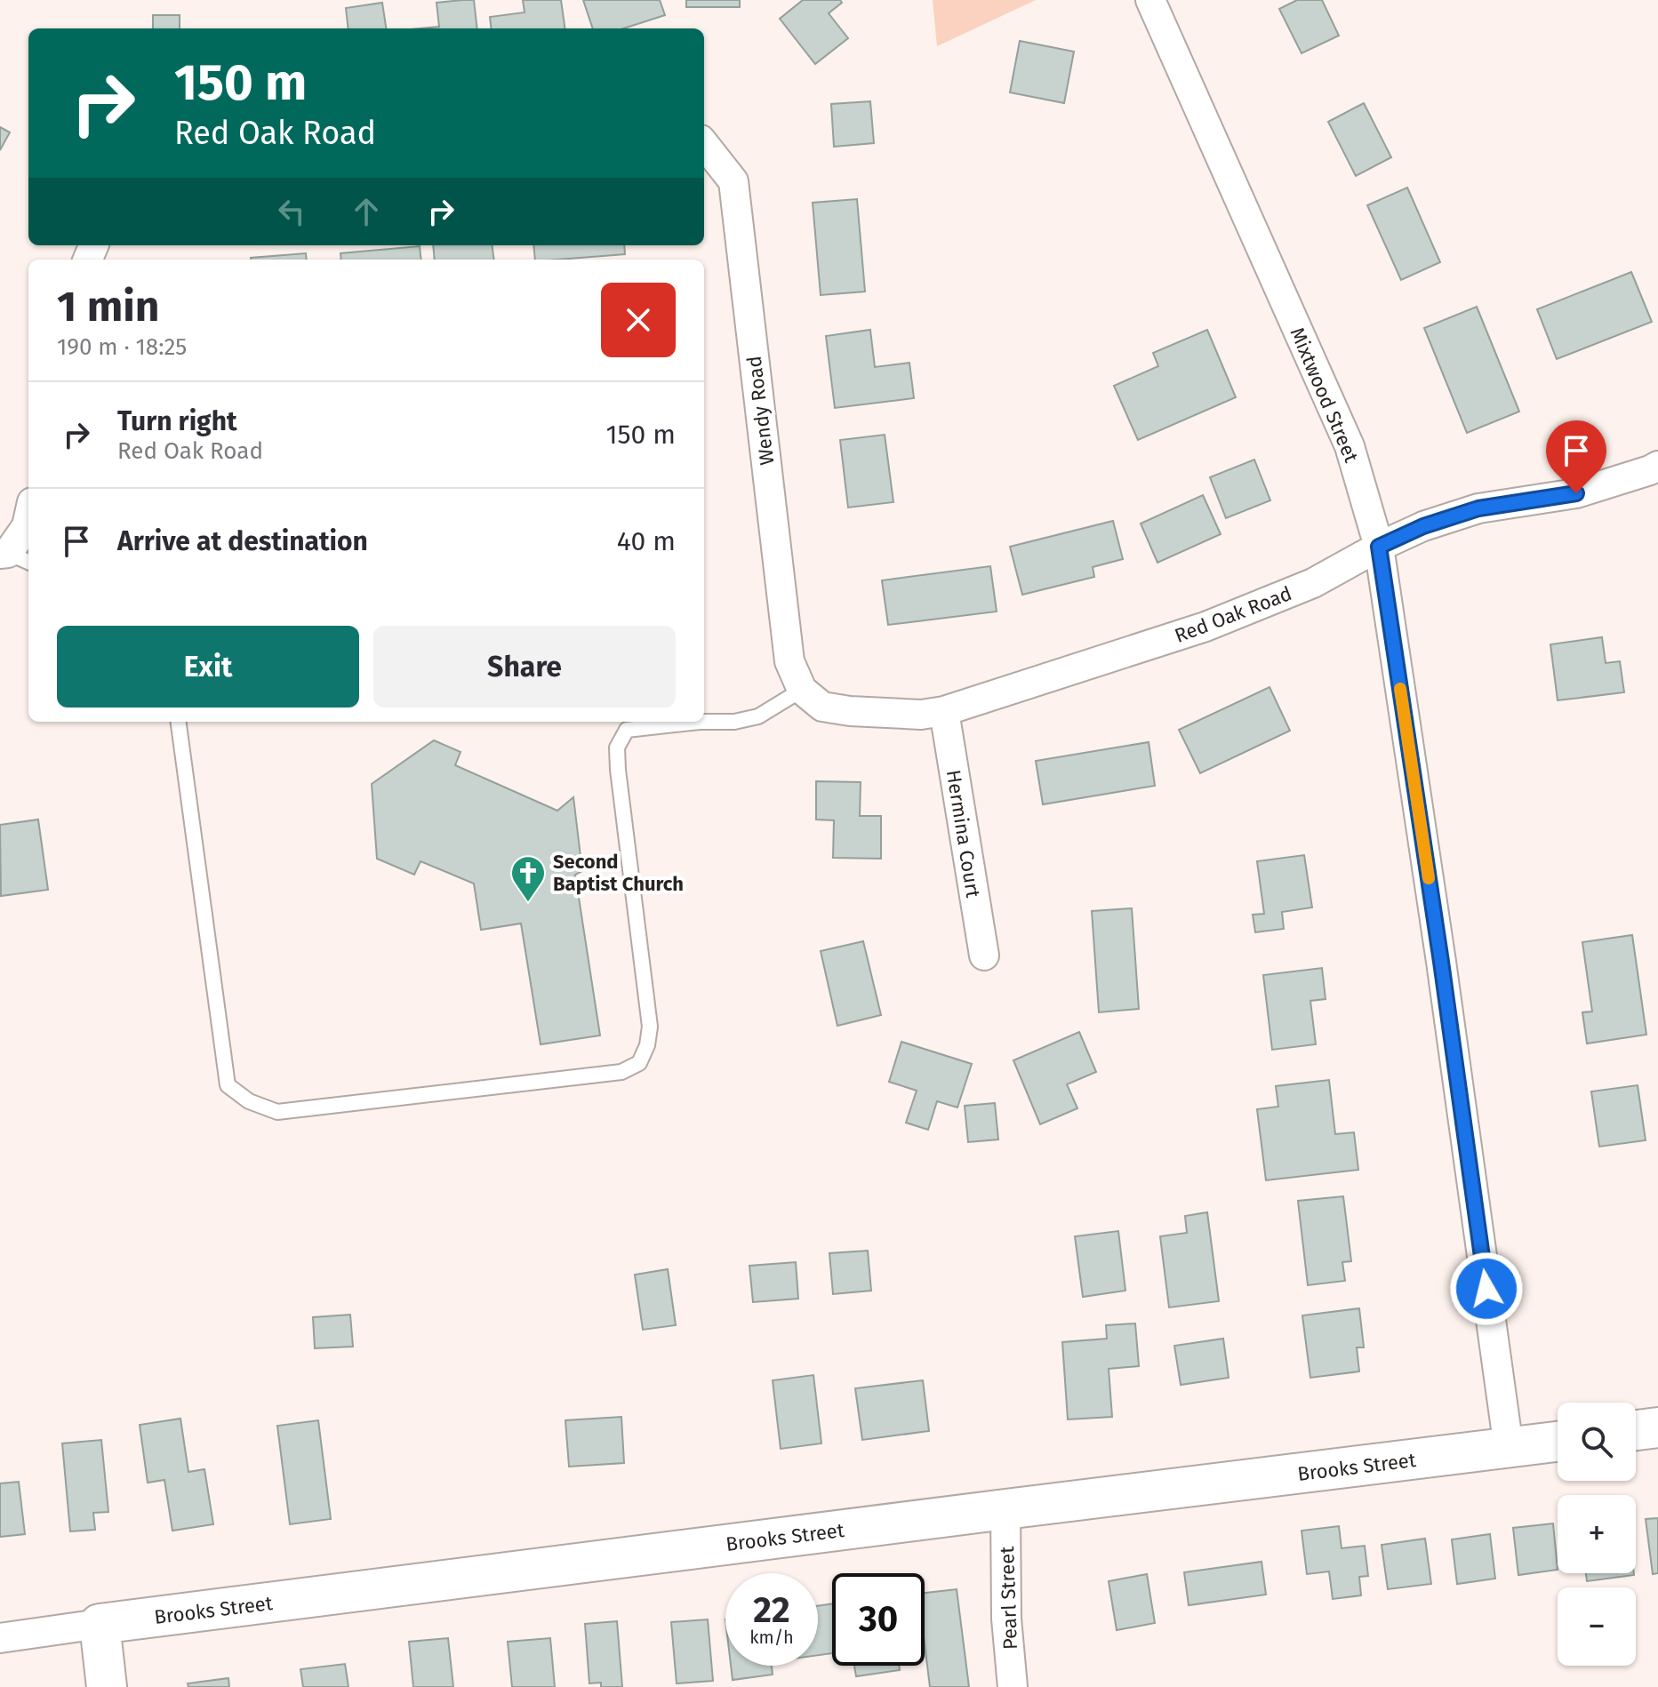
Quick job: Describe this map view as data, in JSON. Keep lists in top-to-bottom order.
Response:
{
  "streets": {
    "street": [
      "Mixtwood Street",
      "Wendy Road",
      "Red Oak Road",
      "Hermina Court",
      "Brooks Street",
      "Pearl Street"
    ]
  },
  "crossings": [
    ["Mixtwood Street", "Red Oak Road"],
    ["Mixtwood Street", "Brooks Street"],
    ["Wendy Road", "Red Oak Road"],
    ["Red Oak Road", "Hermina Court"],
    ["Brooks Street", "Pearl Street"]
  ],
  "places": {
    "church": ["Second Baptist Church"]
  },
  "page": {
    "turn": ["150 m", "Red Oak Road"],
    "heading": ["1 min", "190 m · 18:25"],
    "list": [
      {
        "name": "Turn right",
        "note": "Red Oak Road",
        "value": "150 m"
      },
      {
        "name": "Arrive at destination",
        "value": "40 m"
      }
    ],
    "buttons": ["Exit", "Share"],
    "map_buttons": ["+", "−"],
    "speed": "22 km/h",
    "limit": "30"
  }
}
